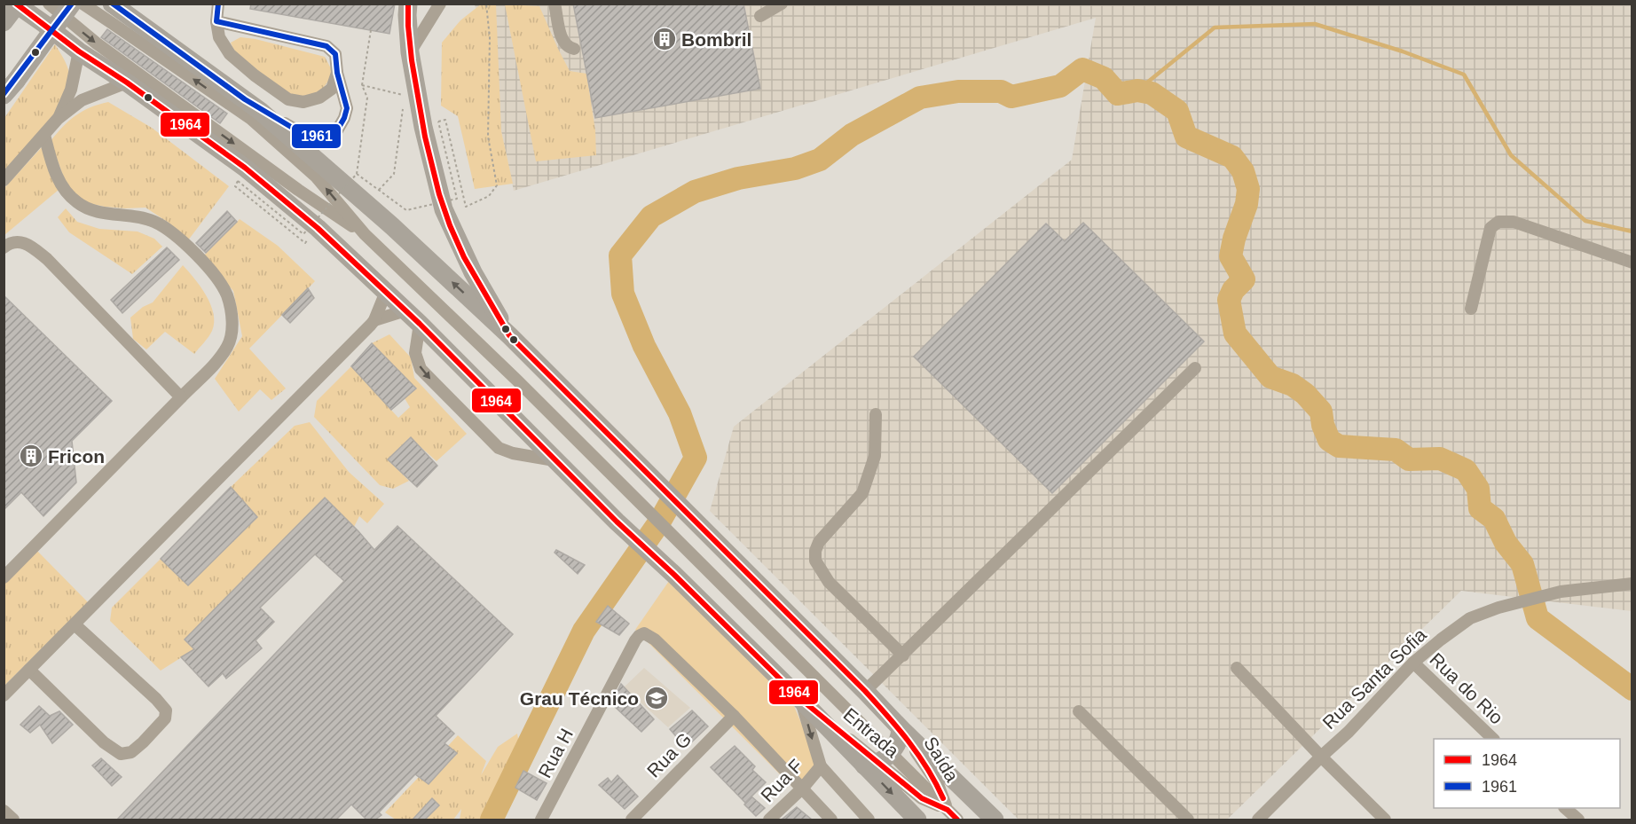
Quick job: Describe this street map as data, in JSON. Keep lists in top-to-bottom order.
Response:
{
  "streets": {
    "street": [
      "Rua Santa Sofia",
      "Rua do Rio",
      "Entrada",
      "Rua H",
      "Rua G",
      "Saída",
      "Rua F"
    ]
  },
  "crossings": [
    ["Rua Santa Sofia", "Rua do Rio"],
    ["Entrada", "Saída"],
    ["Rua H", "Rua G"]
  ],
  "places": {
    "building": ["Bombril", "Fricon"],
    "school or university": ["Grau Técnico"]
  },
  "lines": ["transit line 1964", "transit line 1961"],
  "legend": ["1964", "1961"]
}
